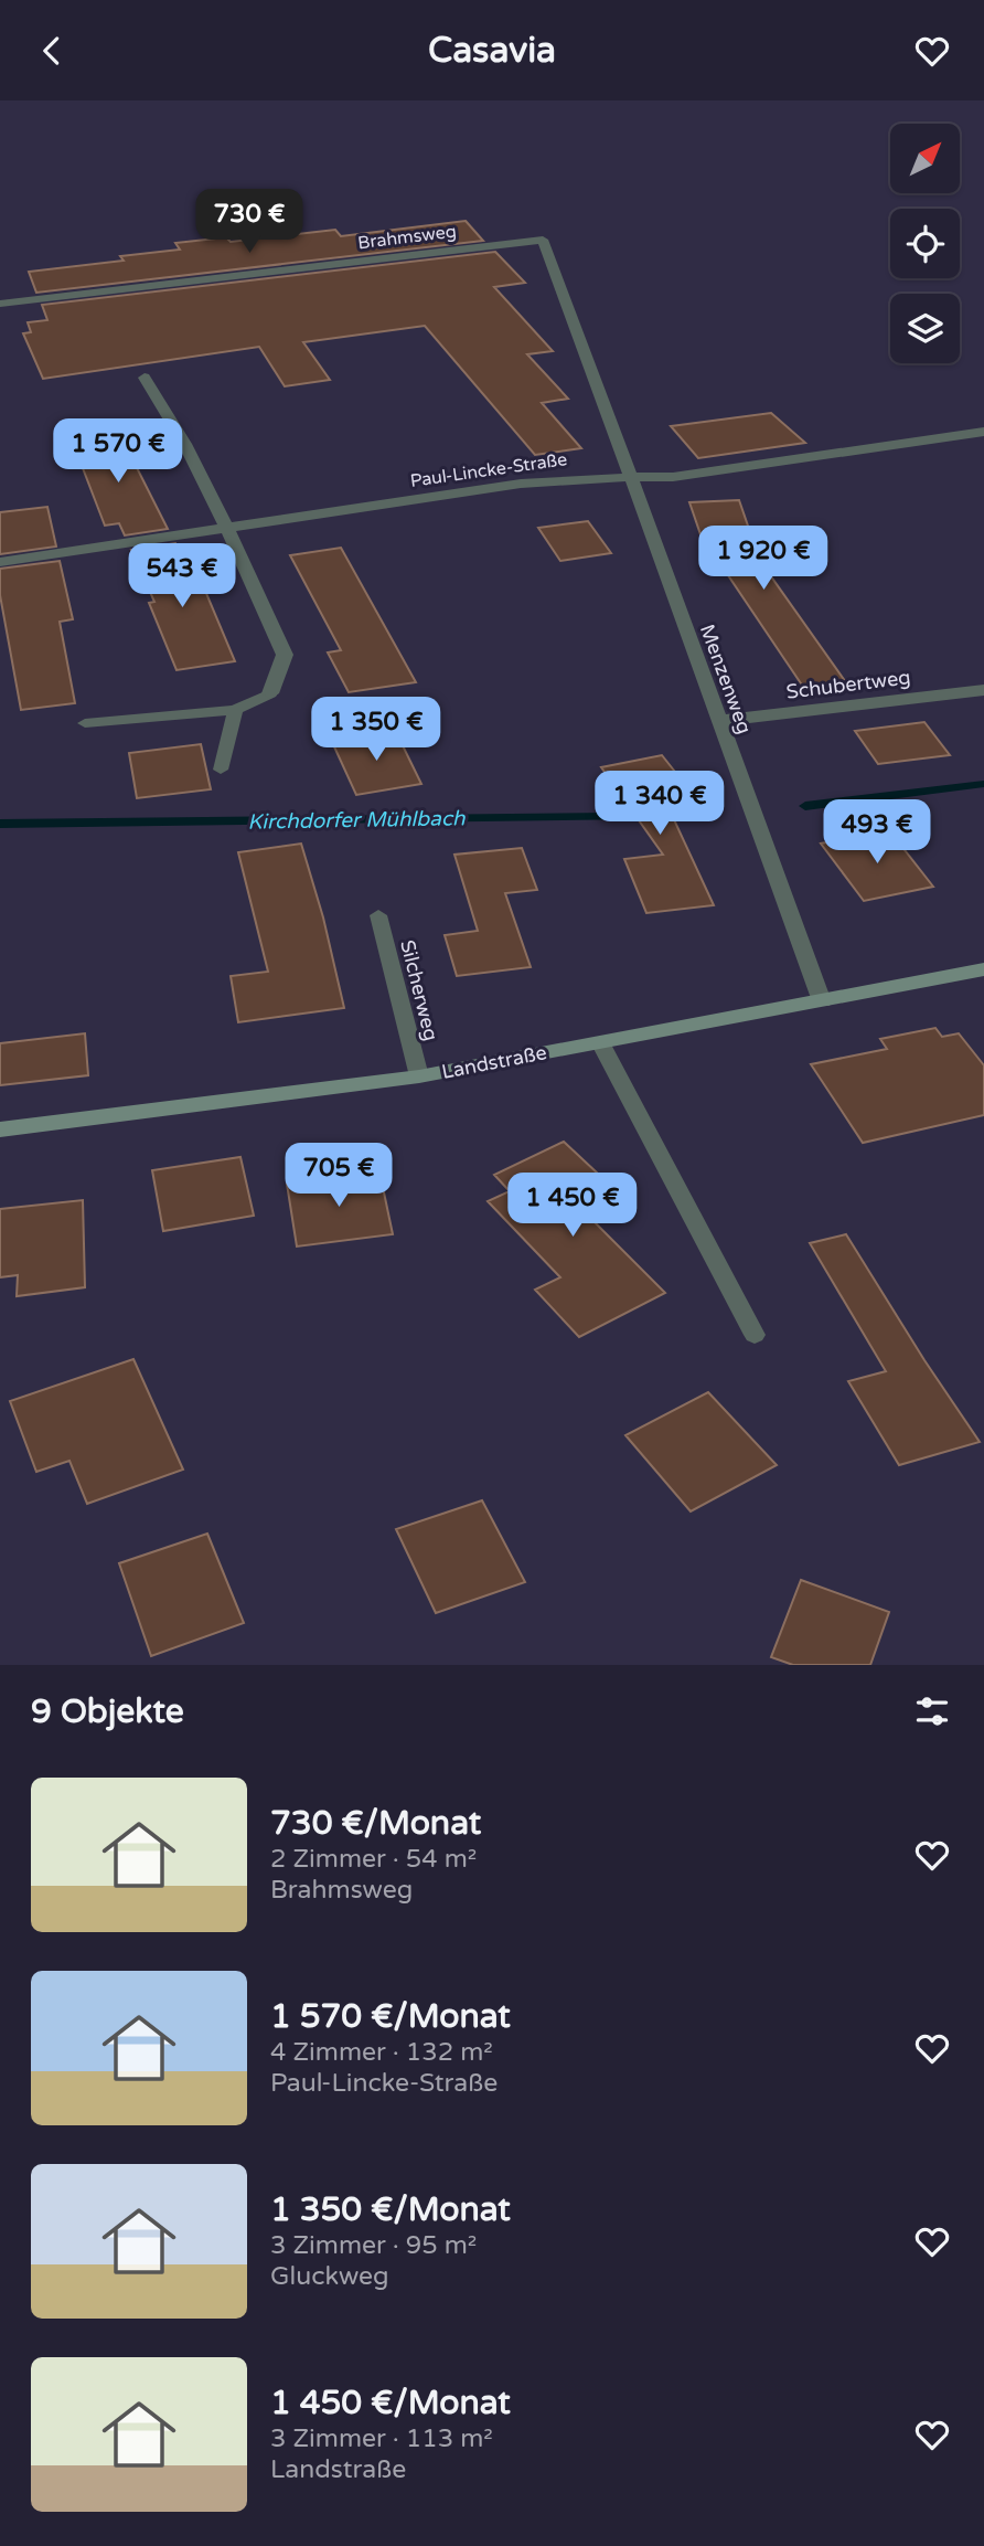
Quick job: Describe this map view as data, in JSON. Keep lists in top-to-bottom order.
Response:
{
  "streets": {
    "street": [
      "Brahmsweg",
      "Paul-Lincke-Straße",
      "Menzenweg",
      "Schubertweg",
      "Landstraße"
    ],
    "lane": ["Silcherweg"]
  },
  "crossings": [
    ["Brahmsweg", "Menzenweg"],
    ["Paul-Lincke-Straße", "Menzenweg"],
    ["Menzenweg", "Schubertweg"],
    ["Menzenweg", "Landstraße"],
    ["Silcherweg", "Landstraße"]
  ],
  "water": ["Kirchdorfer Mühlbach"],
  "north": "top right",
  "page": {
    "header": "Casavia",
    "price": [
      "730 €",
      "1 570 €",
      "1 920 €",
      "543 €",
      "1 350 €",
      "1 340 €",
      "493 €",
      "705 €",
      "1 450 €"
    ],
    "heading": "9 Objekte",
    "list": [
      {
        "name": "730 €/Monat",
        "note": "2 Zimmer · 54 m² · Brahmsweg"
      },
      {
        "name": "1 570 €/Monat",
        "note": "4 Zimmer · 132 m² · Paul-Lincke-Straße"
      },
      {
        "name": "1 350 €/Monat",
        "note": "3 Zimmer · 95 m² · Gluckweg"
      },
      {
        "name": "1 450 €/Monat",
        "note": "3 Zimmer · 113 m² · Landstraße"
      }
    ]
  }
}
